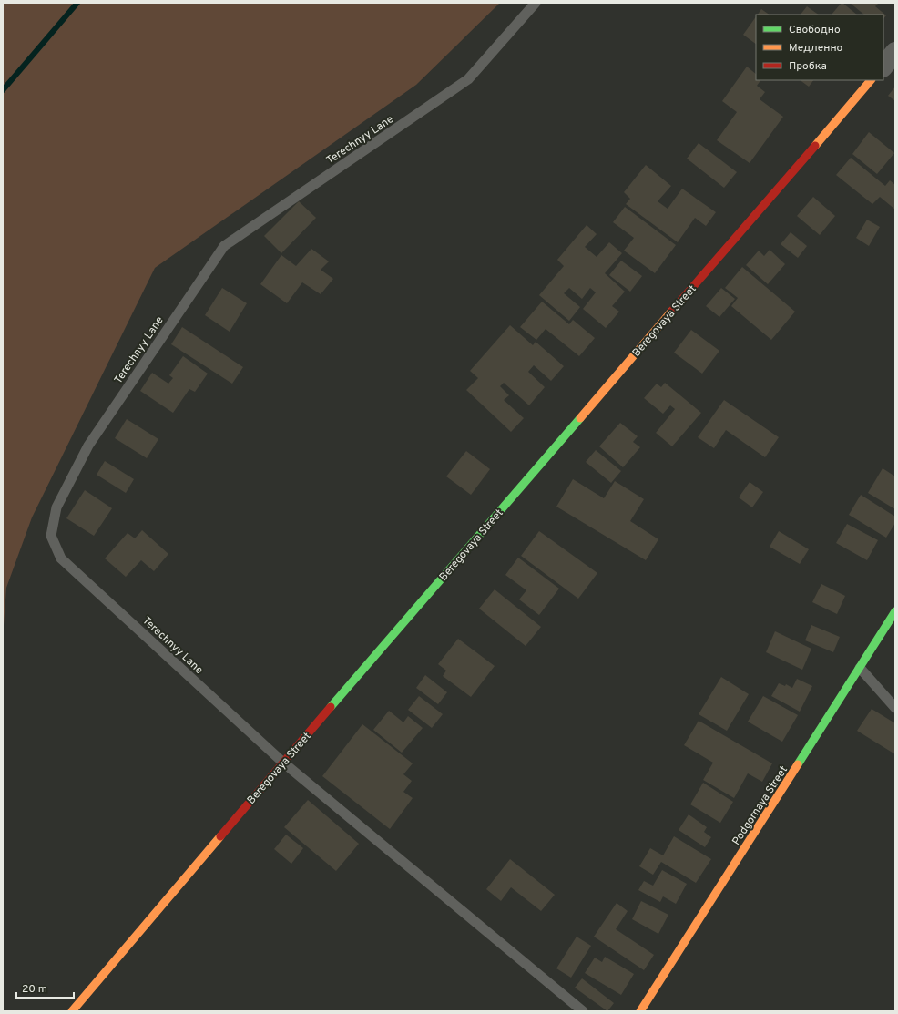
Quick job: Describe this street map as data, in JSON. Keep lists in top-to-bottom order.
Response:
{
  "streets": {
    "street": ["Beregovaya Street", "Podgornaya Street"],
    "lane": ["Terechnyy Lane"]
  },
  "crossings": [
    ["Terechnyy Lane", "Beregovaya Street"]
  ],
  "legend": ["Свободно", "Медленно", "Пробка"],
  "scale_bar": "20 m"
}
